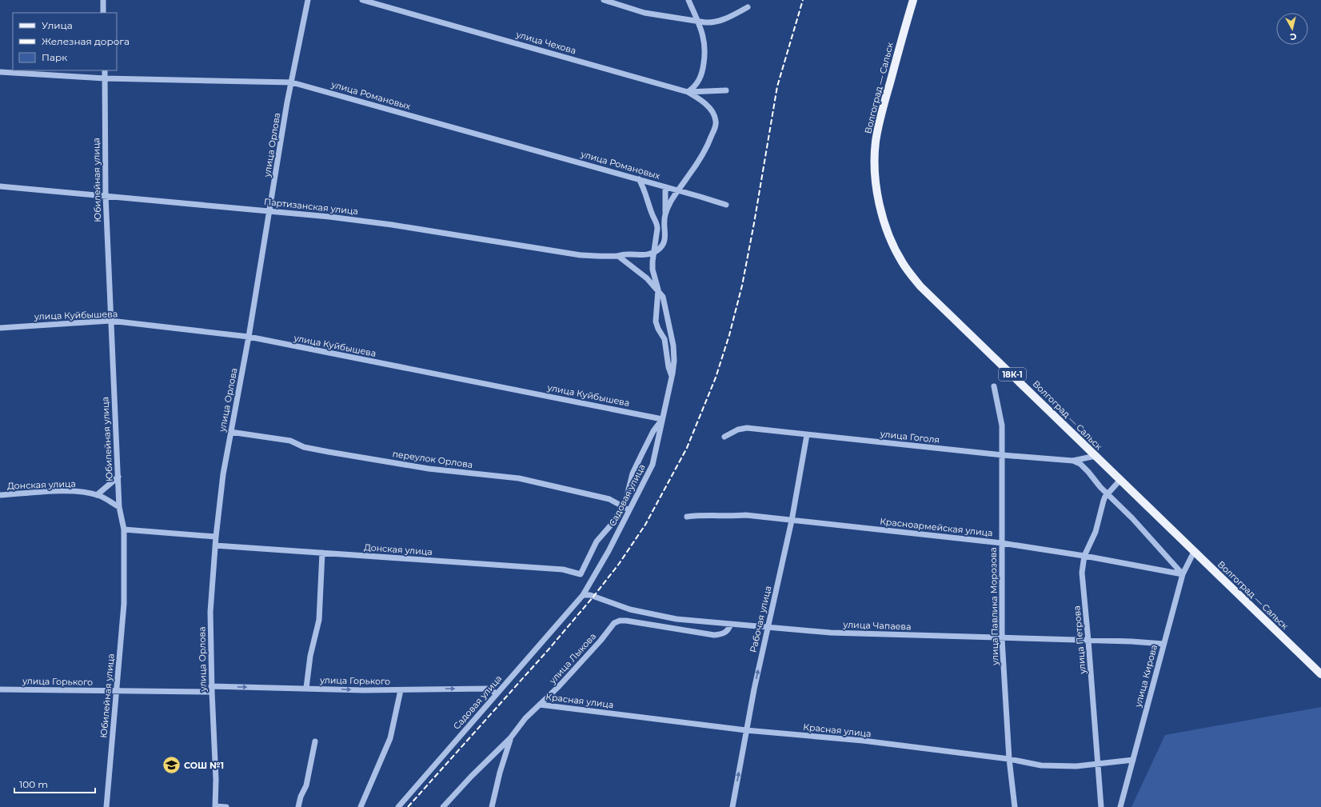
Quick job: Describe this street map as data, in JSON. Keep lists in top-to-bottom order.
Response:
{
  "streets": {
    "main road": ["Волгоград — Сальск", "18К-1"],
    "street": [
      "улица Чехова",
      "улица Романовых",
      "улица Орлова",
      "Юбилейная улица",
      "Партизанская улица",
      "улица Куйбышева",
      "улица Гоголя",
      "переулок Орлова",
      "Донская улица",
      "Садовая улица",
      "Красноармейская улица",
      "улица Павлика Морозова",
      "Рабочая улица",
      "улица Чапаева",
      "улица Петрова",
      "улица Лыкова",
      "улица Кирова",
      "улица Горького",
      "Красная улица"
    ]
  },
  "crossings": [
    ["Волгоград — Сальск", "улица Гоголя"],
    ["Волгоград — Сальск", "улица Петрова"],
    ["Волгоград — Сальск", "улица Кирова"],
    ["улица Романовых", "улица Орлова"],
    ["улица Романовых", "Юбилейная улица"],
    ["улица Орлова", "Партизанская улица"],
    ["улица Орлова", "улица Куйбышева"],
    ["улица Орлова", "переулок Орлова"],
    ["улица Орлова", "Донская улица"],
    ["улица Орлова", "улица Горького"],
    ["Юбилейная улица", "Партизанская улица"],
    ["Юбилейная улица", "улица Куйбышева"],
    ["Юбилейная улица", "Донская улица"],
    ["Юбилейная улица", "улица Горького"],
    ["улица Куйбышева", "Садовая улица"],
    ["улица Гоголя", "улица Павлика Морозова"],
    ["улица Гоголя", "Рабочая улица"],
    ["переулок Орлова", "Садовая улица"],
    ["Донская улица", "Садовая улица"],
    ["Садовая улица", "улица Чапаева"],
    ["Садовая улица", "улица Горького"],
    ["Красноармейская улица", "улица Павлика Морозова"],
    ["Красноармейская улица", "Рабочая улица"],
    ["Красноармейская улица", "улица Петрова"],
    ["Красноармейская улица", "улица Кирова"],
    ["улица Павлика Морозова", "улица Чапаева"],
    ["улица Павлика Морозова", "Красная улица"],
    ["Рабочая улица", "улица Чапаева"],
    ["Рабочая улица", "Красная улица"],
    ["улица Чапаева", "улица Петрова"],
    ["улица Чапаева", "улица Лыкова"],
    ["улица Чапаева", "улица Кирова"],
    ["улица Петрова", "Красная улица"],
    ["улица Лыкова", "Красная улица"],
    ["улица Кирова", "Красная улица"]
  ],
  "one_way": ["Рабочая улица", "улица Горького"],
  "places": {
    "school or university": ["СОШ №1"]
  },
  "legend": ["Улица", "Железная дорога", "Парк"],
  "scale_bar": "100 m",
  "north": "bottom"
}
